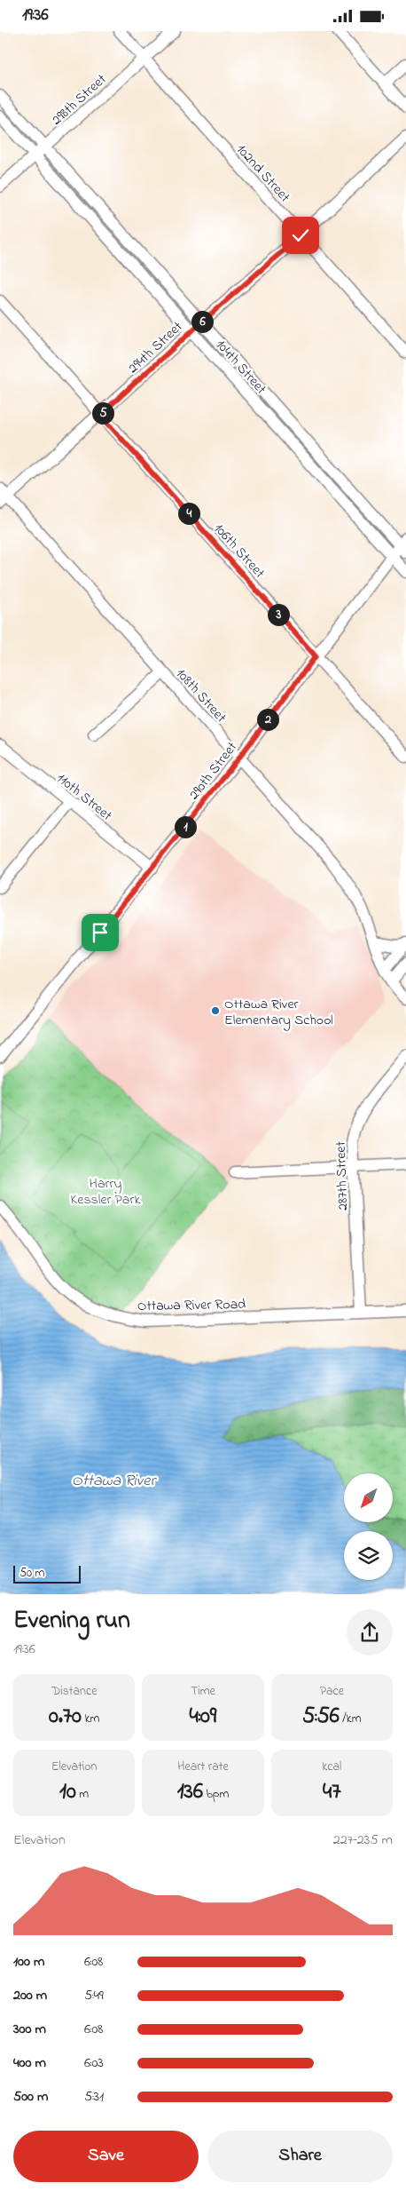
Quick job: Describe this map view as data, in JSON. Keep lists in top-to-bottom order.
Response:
{
  "streets": {
    "street": [
      "298th Street",
      "102nd Street",
      "294th Street",
      "104th Street",
      "106th Street",
      "108th Street",
      "290th Street",
      "110th Street",
      "287th Street",
      "Ottawa River Road"
    ]
  },
  "crossings": [
    ["298th Street", "102nd Street"],
    ["298th Street", "104th Street"],
    ["102nd Street", "294th Street"],
    ["294th Street", "104th Street"],
    ["294th Street", "106th Street"],
    ["294th Street", "108th Street"],
    ["104th Street", "290th Street"],
    ["106th Street", "290th Street"],
    ["108th Street", "290th Street"],
    ["290th Street", "110th Street"],
    ["287th Street", "Ottawa River Road"]
  ],
  "water": ["Ottawa River"],
  "parks": ["Harry Kessler Park"],
  "places": ["Ottawa River Elementary School"],
  "scale_bar": "50 m",
  "north": "bottom left",
  "page": {
    "status": "19:36",
    "pins": [
      "6",
      "5",
      "4",
      "3",
      "2",
      "1"
    ],
    "scale": "50 m",
    "heading": ["Evening run", "19:36"],
    "stats": [
      ["Distance", "0.70 km"],
      ["Time", "4:09"],
      ["Pace", "5:56 /km"],
      ["Elevation", "10 m"],
      ["Heart rate", "136 bpm"],
      ["kcal", "47"]
    ],
    "chart": ["Elevation", "227–235 m"],
    "list": [
      {
        "name": "100 m",
        "note": "6:08"
      },
      {
        "name": "200 m",
        "note": "5:49"
      },
      {
        "name": "300 m",
        "note": "6:08"
      },
      {
        "name": "400 m",
        "note": "6:03"
      },
      {
        "name": "500 m",
        "note": "5:31"
      }
    ],
    "buttons": ["Save", "Share"]
  }
}
